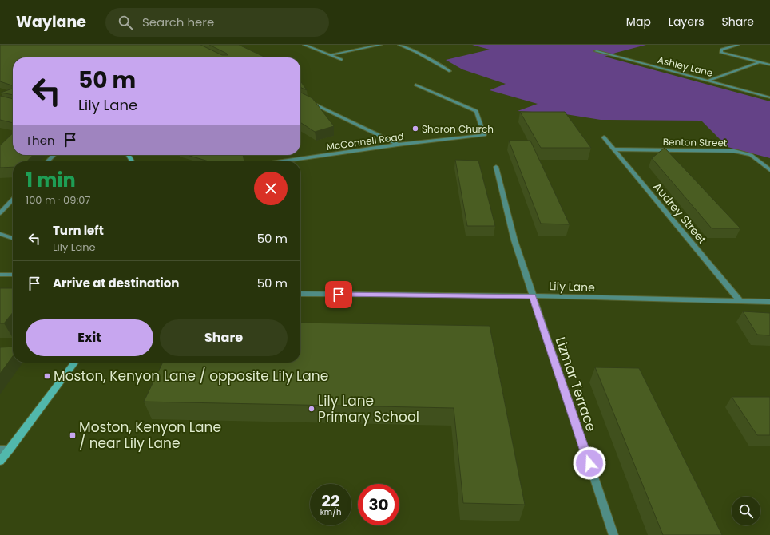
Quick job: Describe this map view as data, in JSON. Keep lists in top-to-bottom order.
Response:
{
  "streets": {
    "street": [
      "Ashley Lane",
      "McConnell Road",
      "Benton Street",
      "Audrey Street",
      "Lily Lane",
      "Lizmar Terrace"
    ]
  },
  "crossings": [
    ["Benton Street", "Audrey Street"],
    ["Audrey Street", "Lily Lane"],
    ["Lily Lane", "Lizmar Terrace"]
  ],
  "places": {
    "other": ["Sharon Church", "Lily Lane Primary School"],
    "transit": ["Moston, Kenyon Lane / opposite Lily Lane", "Moston, Kenyon Lane / near Lily Lane"]
  },
  "page": {
    "header": "Waylane",
    "search": "Search here",
    "nav": ["Map", "Layers", "Share"],
    "turn": ["50 m", "Lily Lane"],
    "then": "Then",
    "heading": ["1 min", "100 m · 09:07"],
    "list": [
      {
        "name": "Turn left",
        "note": "Lily Lane",
        "value": "50 m"
      },
      {
        "name": "Arrive at destination",
        "value": "50 m"
      }
    ],
    "buttons": ["Exit", "Share"],
    "speed": "22 km/h",
    "limit": "30"
  }
}
